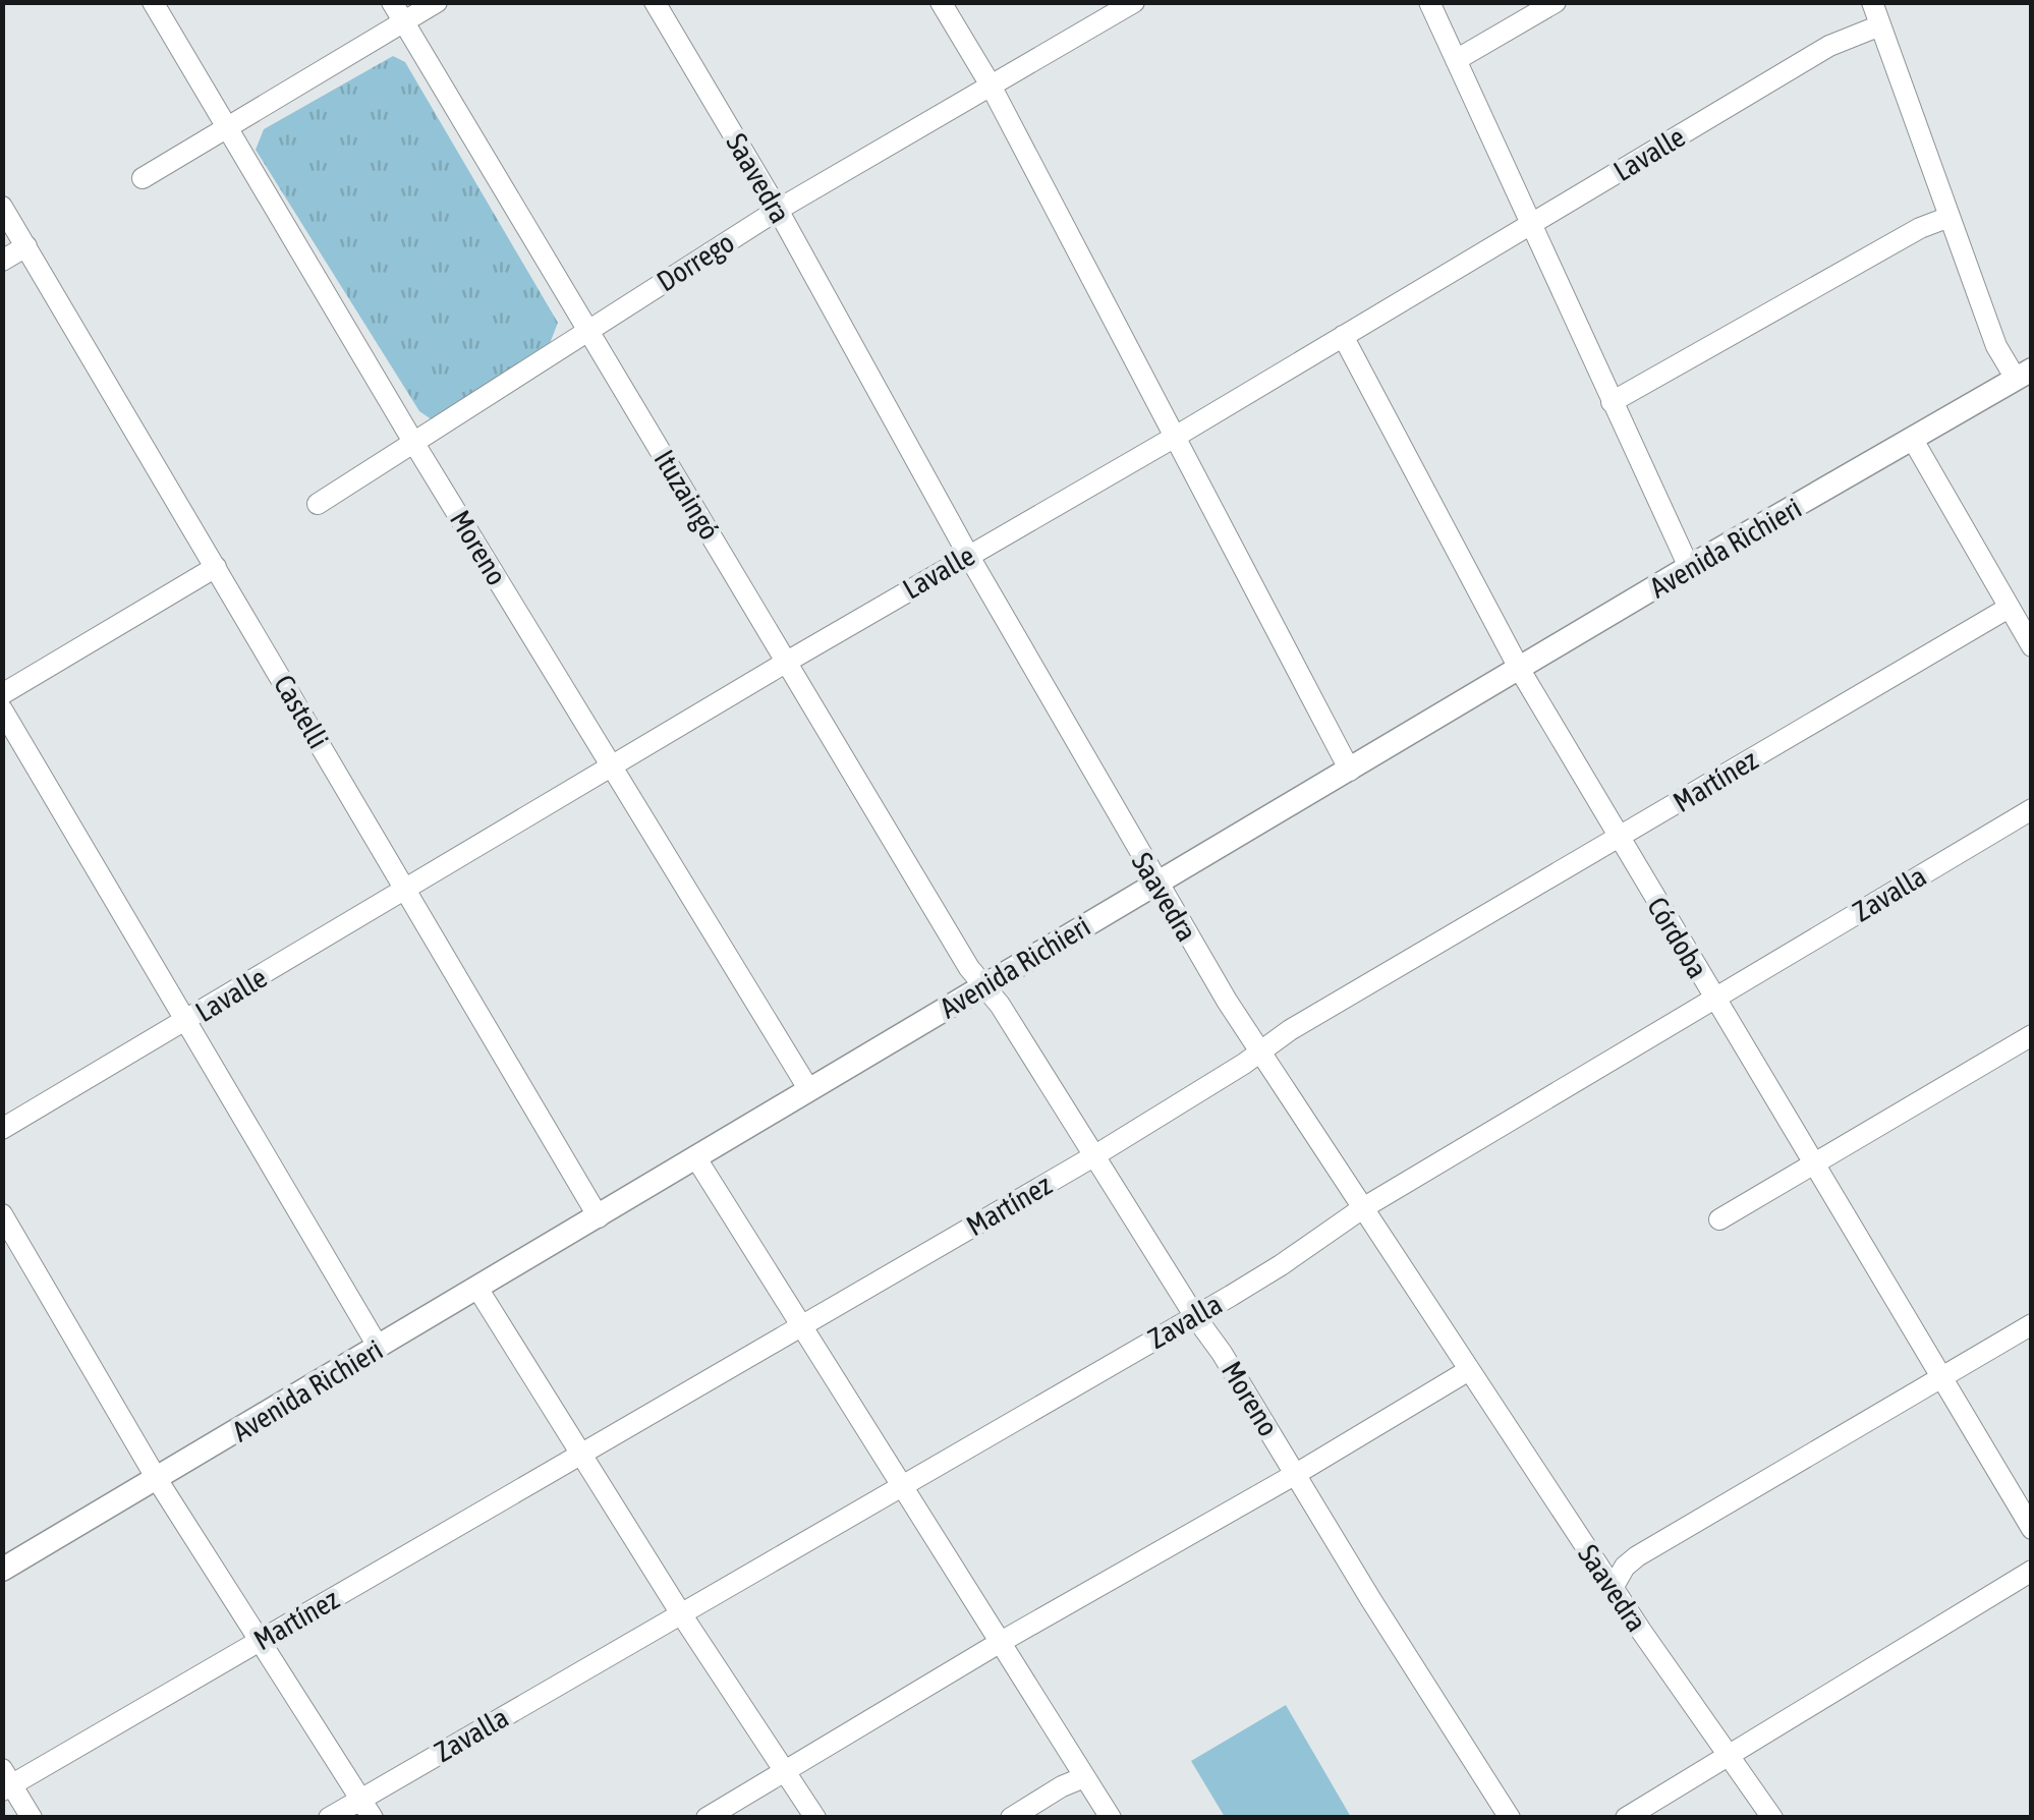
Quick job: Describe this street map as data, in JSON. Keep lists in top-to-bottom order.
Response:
{
  "streets": {
    "street": [
      "Lavalle",
      "Saavedra",
      "Dorrego",
      "Ituzaingó",
      "Moreno",
      "Avenida Richieri",
      "Castelli",
      "Martínez",
      "Zavalla",
      "Córdoba"
    ]
  },
  "crossings": [
    ["Lavalle", "Saavedra"],
    ["Lavalle", "Ituzaingó"],
    ["Lavalle", "Moreno"],
    ["Lavalle", "Castelli"],
    ["Lavalle", "Córdoba"],
    ["Saavedra", "Dorrego"],
    ["Saavedra", "Avenida Richieri"],
    ["Saavedra", "Martínez"],
    ["Saavedra", "Zavalla"],
    ["Dorrego", "Ituzaingó"],
    ["Dorrego", "Moreno"],
    ["Ituzaingó", "Moreno"],
    ["Ituzaingó", "Avenida Richieri"],
    ["Moreno", "Avenida Richieri"],
    ["Moreno", "Martínez"],
    ["Moreno", "Zavalla"],
    ["Avenida Richieri", "Castelli"],
    ["Avenida Richieri", "Córdoba"],
    ["Martínez", "Córdoba"],
    ["Zavalla", "Córdoba"]
  ]
}
